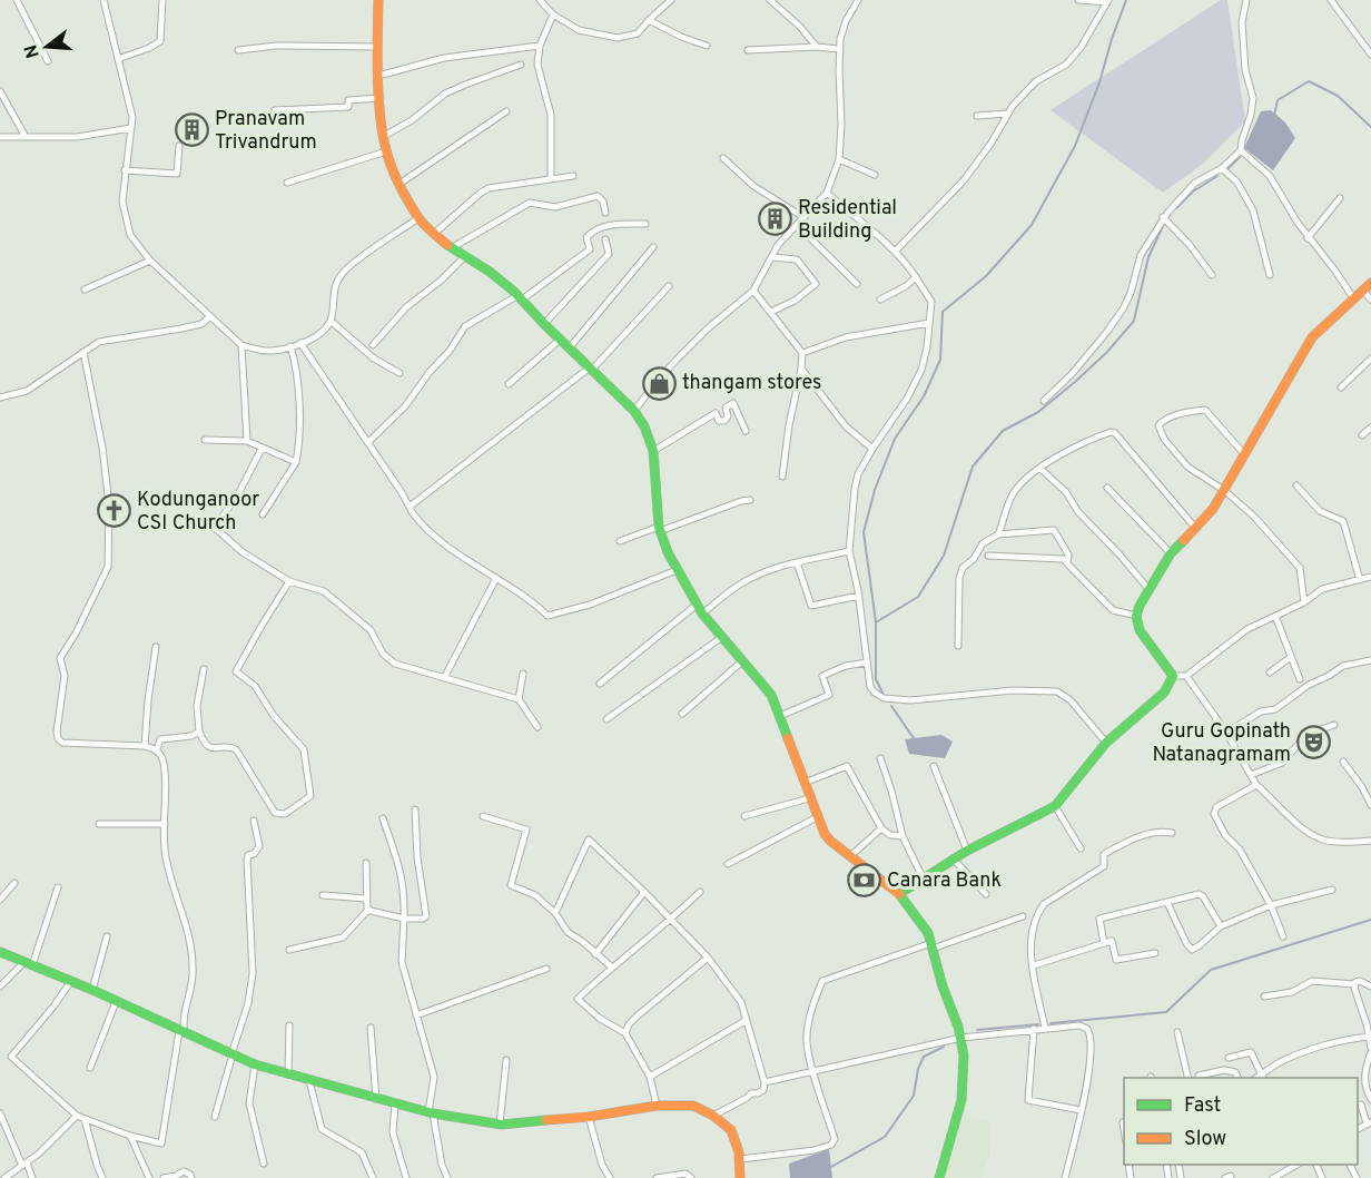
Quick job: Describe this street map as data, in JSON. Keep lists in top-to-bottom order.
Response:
{
  "places": {
    "building": ["Pranavam Trivandrum", "Residential Building"],
    "shop": ["thangam stores"],
    "church": ["Kodunganoor CSI Church"],
    "theatre": ["Guru Gopinath Natanagramam"],
    "bank": ["Canara Bank"]
  },
  "legend": ["Fast", "Slow"],
  "north": "left"
}
